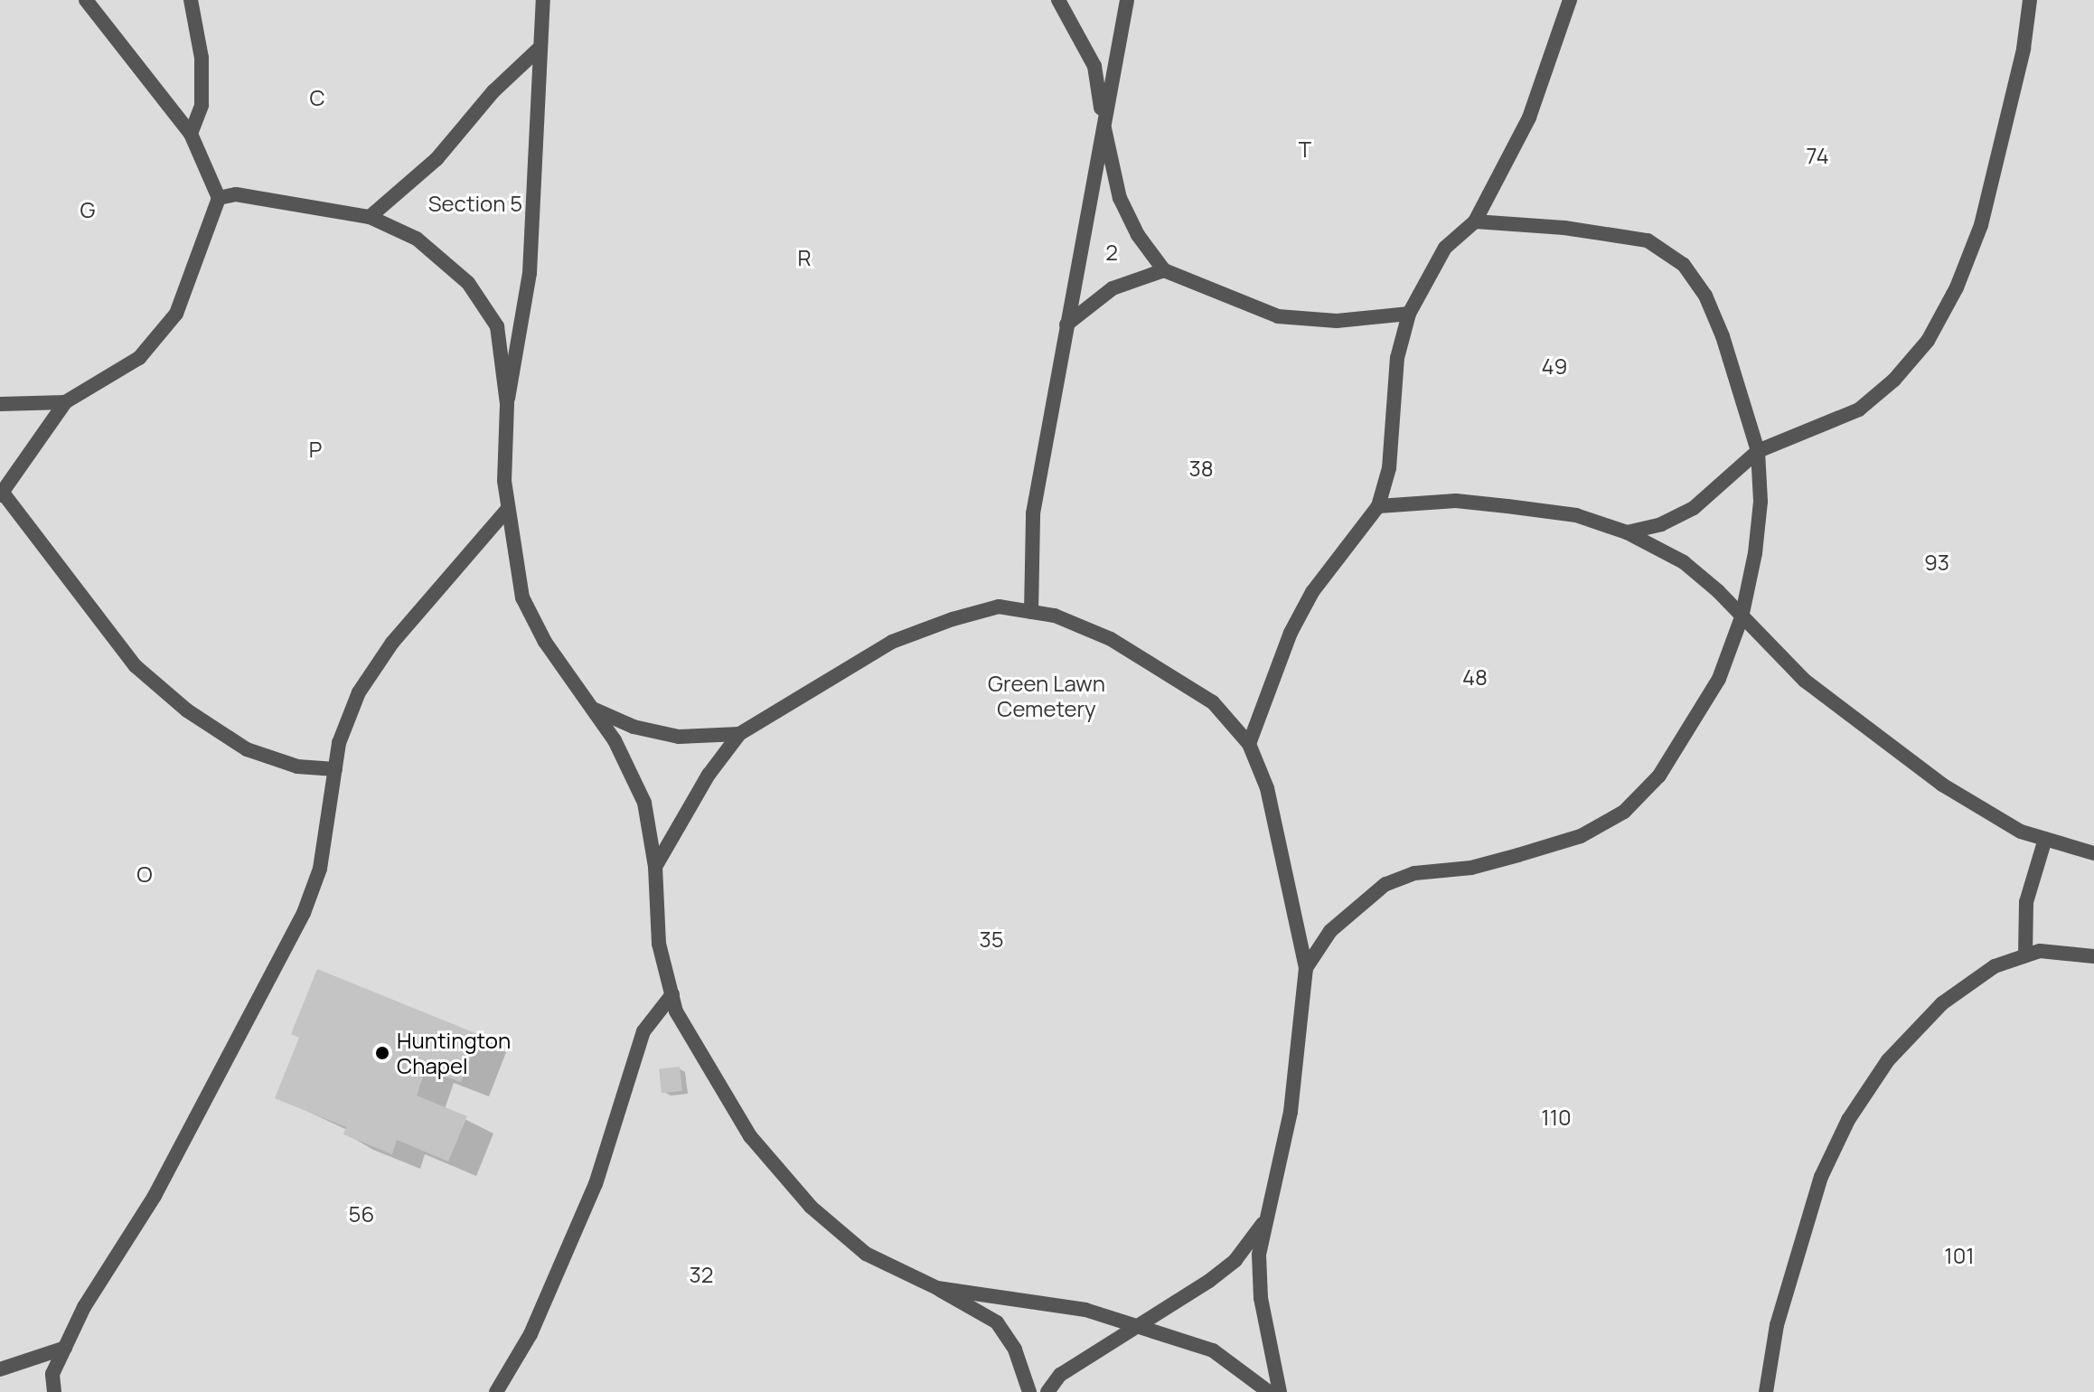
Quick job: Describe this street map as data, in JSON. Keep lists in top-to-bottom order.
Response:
{
  "parks": [
    "C",
    "T",
    "74",
    "Section 5",
    "G",
    "2",
    "R",
    "49",
    "P",
    "38",
    "93",
    "48",
    "Green Lawn Cemetery",
    "O",
    "35",
    "110",
    "56",
    "101",
    "32"
  ],
  "places": ["Huntington Chapel"]
}
